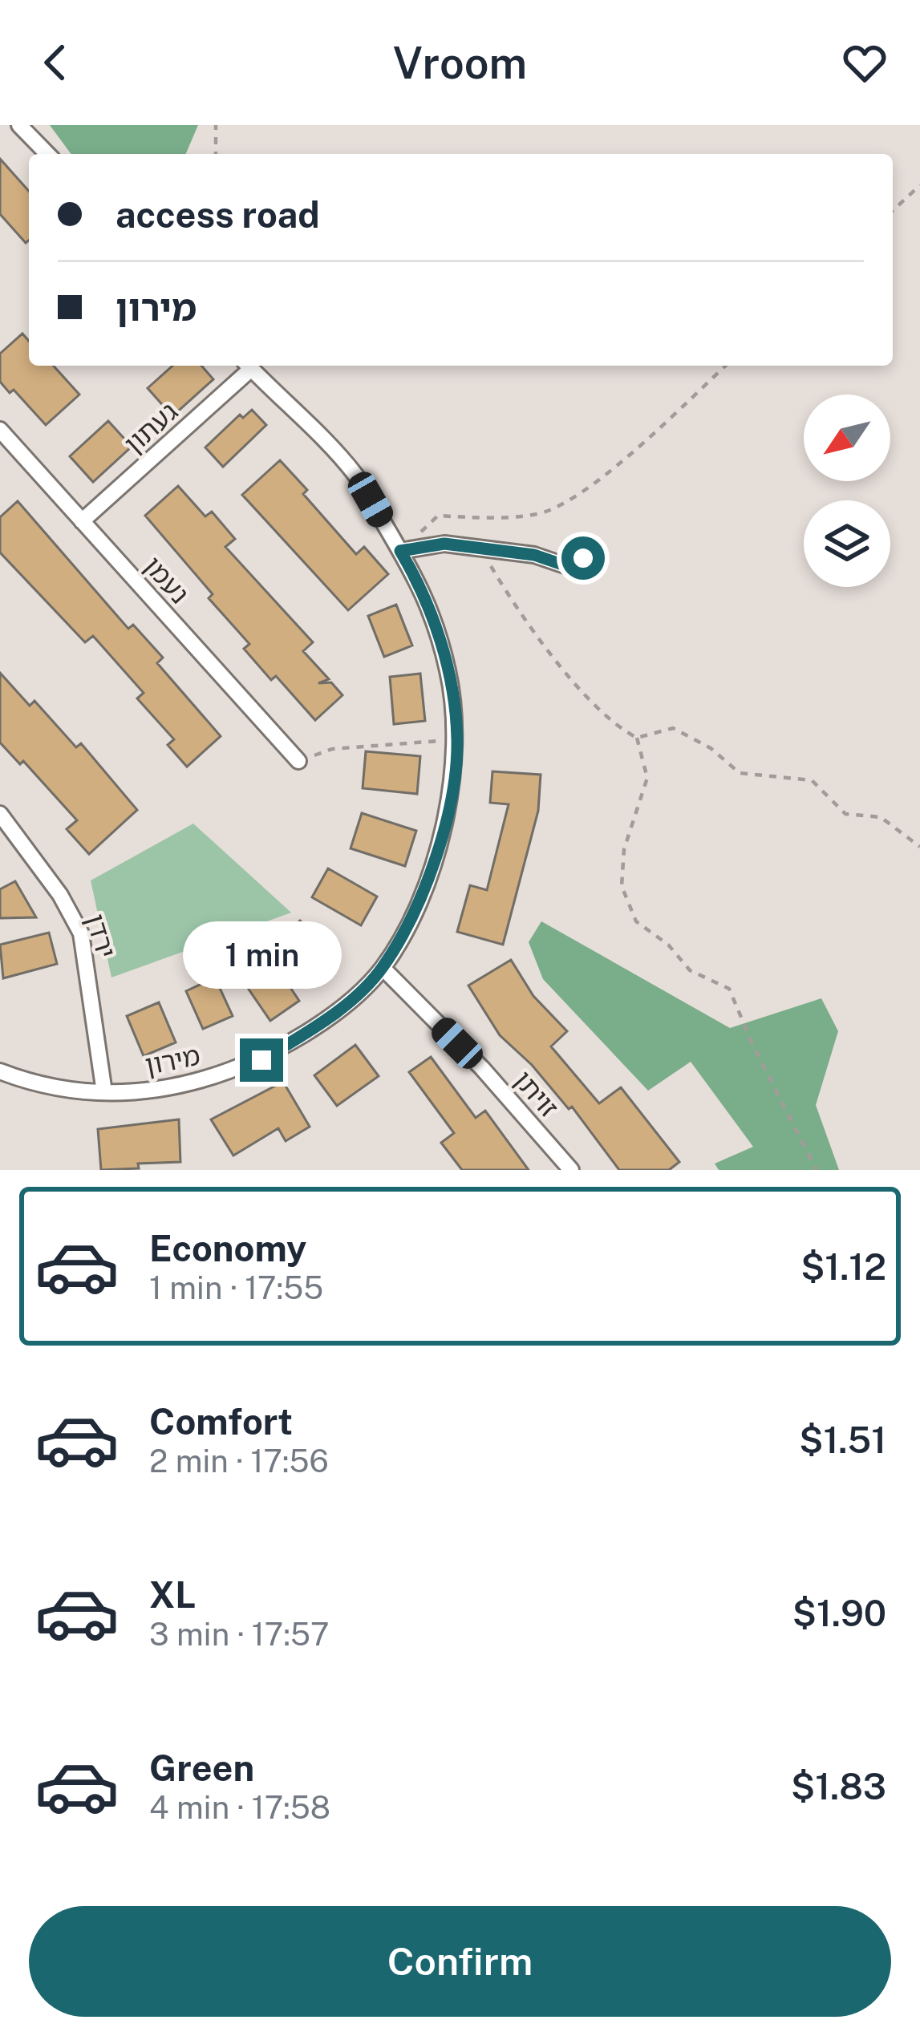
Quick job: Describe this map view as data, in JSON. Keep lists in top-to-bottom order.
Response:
{
  "streets": {
    "street": [
      "געתון",
      "נעמן",
      "ירדן",
      "מירון",
      "זויתן"
    ]
  },
  "crossings": [
    ["געתון", "נעמן"],
    ["ירדן", "מירון"],
    ["מירון", "זויתן"]
  ],
  "north": "bottom left",
  "page": {
    "header": "Vroom",
    "banner": ["access road", "מירון"],
    "bubble": "1 min",
    "list": [
      {
        "name": "Economy",
        "note": "1 min · 17:55",
        "value": "$1.12"
      },
      {
        "name": "Comfort",
        "note": "2 min · 17:56",
        "value": "$1.51"
      },
      {
        "name": "XL",
        "note": "3 min · 17:57",
        "value": "$1.90"
      },
      {
        "name": "Green",
        "note": "4 min · 17:58",
        "value": "$1.83"
      }
    ],
    "buttons": "Confirm"
  }
}
